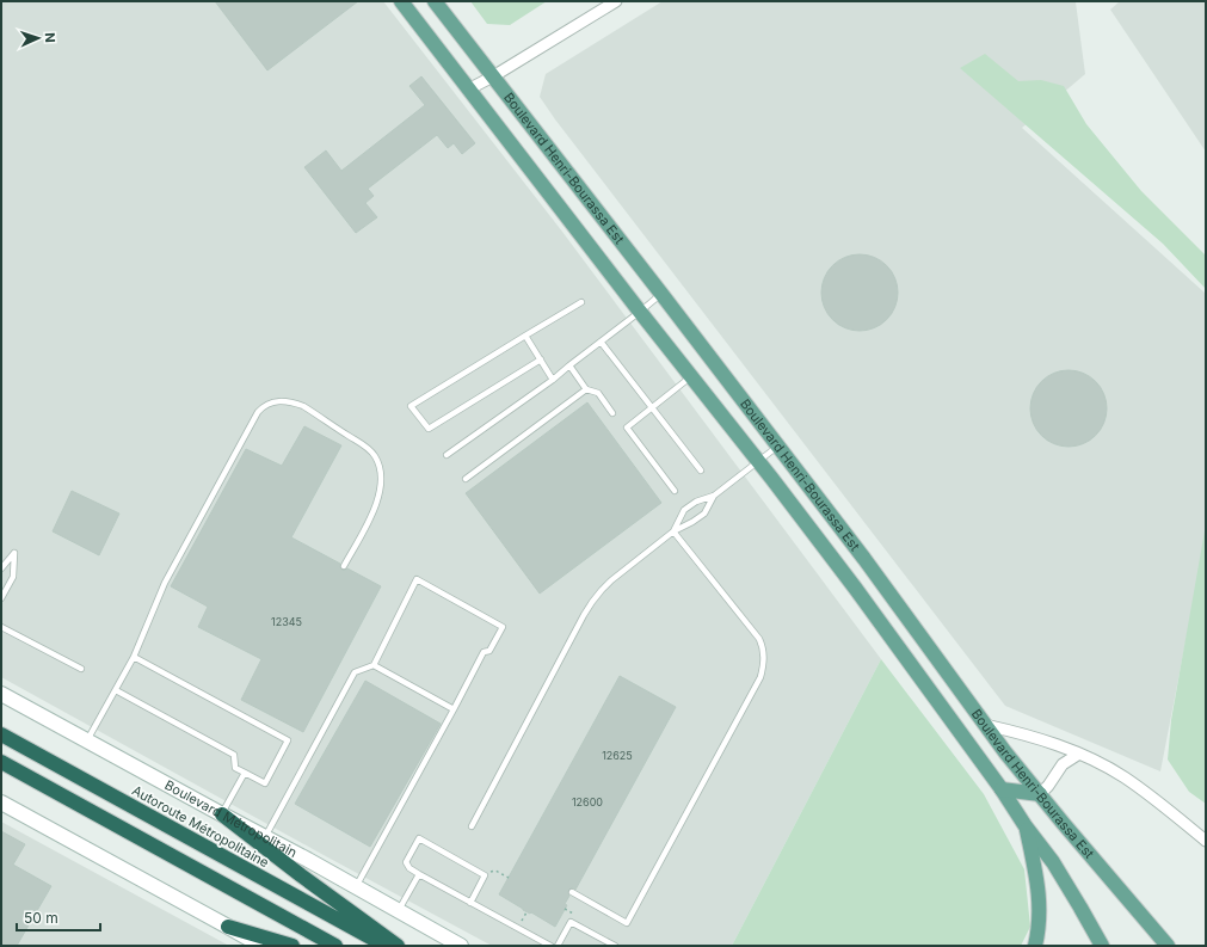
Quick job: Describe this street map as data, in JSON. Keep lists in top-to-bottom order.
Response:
{
  "streets": {
    "highway": ["Autoroute Métropolitaine"],
    "main road": ["Boulevard Henri-Bourassa Est", "Boulevard Métropolitain"]
  },
  "house_numbers": ["12345", "12625", "12600"],
  "scale_bar": "50 m",
  "north": "right"
}
